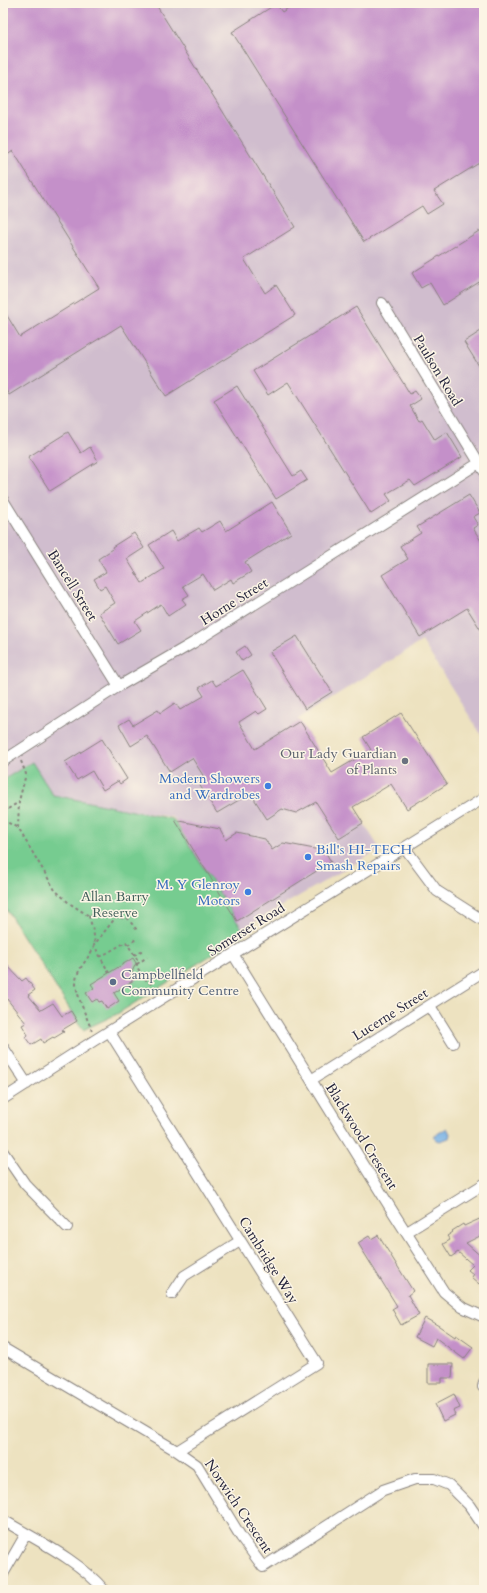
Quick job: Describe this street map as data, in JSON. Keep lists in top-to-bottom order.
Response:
{
  "streets": {
    "street": [
      "Paulson Road",
      "Bancell Street",
      "Horne Street",
      "Somerset Road",
      "Lucerne Street",
      "Blackwood Crescent",
      "Cambridge Way",
      "Norwich Crescent"
    ]
  },
  "crossings": [
    ["Paulson Road", "Horne Street"],
    ["Bancell Street", "Horne Street"],
    ["Somerset Road", "Blackwood Crescent"],
    ["Somerset Road", "Cambridge Way"],
    ["Lucerne Street", "Blackwood Crescent"],
    ["Cambridge Way", "Norwich Crescent"]
  ],
  "parks": ["Allan Barry Reserve"],
  "places": [
    "Our Lady Guardian of Plants",
    "Modern Showers and Wardrobes",
    "Bill's HI-TECH Smash Repairs",
    "M. Y Glenroy Motors",
    "Campbellfield Community Centre"
  ]
}
